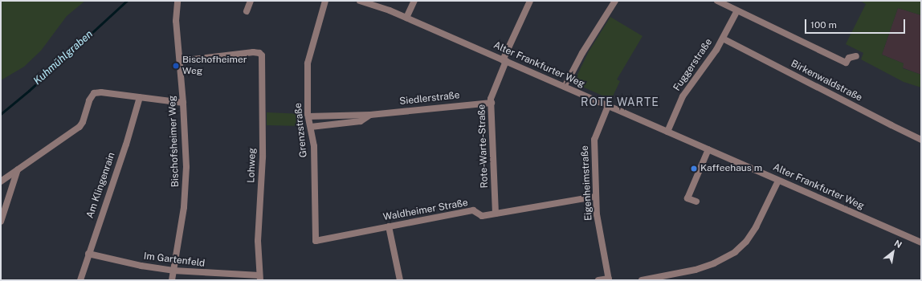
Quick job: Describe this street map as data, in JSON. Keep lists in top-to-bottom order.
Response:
{
  "streets": {
    "street": [
      "Alter Frankfurter Weg",
      "Fuggerstraße",
      "Birkenwaldstraße",
      "Siedlerstraße",
      "Grenzstraße",
      "Bischofsheimer Weg",
      "Rote-Warte-Straße",
      "Lohweg",
      "Eigenheimstraße",
      "Am Klingenrain",
      "Waldheimer Straße",
      "Im Gartenfeld"
    ]
  },
  "crossings": [
    ["Alter Frankfurter Weg", "Fuggerstraße"],
    ["Alter Frankfurter Weg", "Rote-Warte-Straße"],
    ["Alter Frankfurter Weg", "Eigenheimstraße"],
    ["Fuggerstraße", "Birkenwaldstraße"],
    ["Siedlerstraße", "Grenzstraße"],
    ["Siedlerstraße", "Rote-Warte-Straße"],
    ["Grenzstraße", "Waldheimer Straße"],
    ["Bischofsheimer Weg", "Lohweg"],
    ["Bischofsheimer Weg", "Im Gartenfeld"],
    ["Rote-Warte-Straße", "Waldheimer Straße"],
    ["Lohweg", "Im Gartenfeld"],
    ["Eigenheimstraße", "Waldheimer Straße"],
    ["Am Klingenrain", "Im Gartenfeld"]
  ],
  "districts": ["ROTE WARTE"],
  "water": ["Kuhmühlgraben"],
  "places": ["Bischofheimer Weg", "Kaffeehaus m"],
  "scale_bar": "100 m",
  "north": "top right"
}
